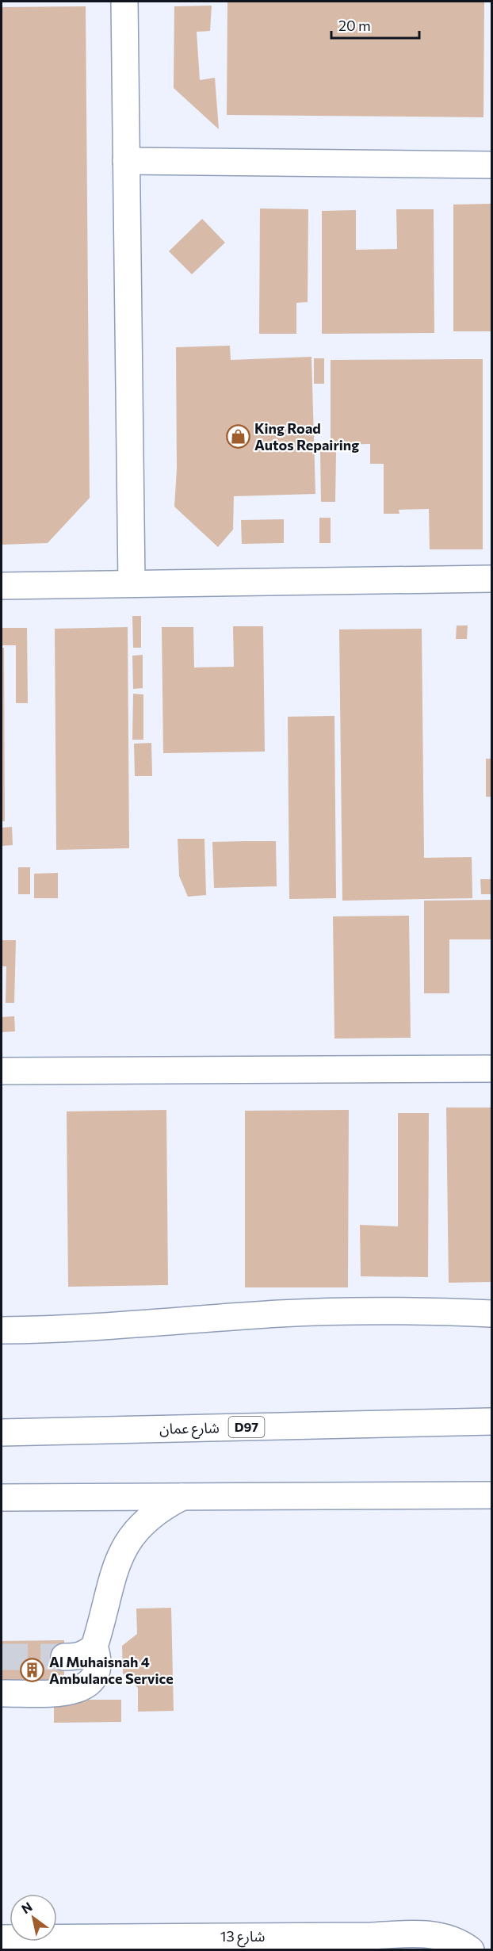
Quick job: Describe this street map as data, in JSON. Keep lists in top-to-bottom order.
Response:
{
  "streets": {
    "street": ["D97", "شارع عمان", "شارع 13"]
  },
  "places": {
    "shop": ["King Road Autos Repairing"],
    "building": ["Al Muhaisnah 4 Ambulance Service"]
  },
  "scale_bar": "20 m",
  "north": "top left"
}
